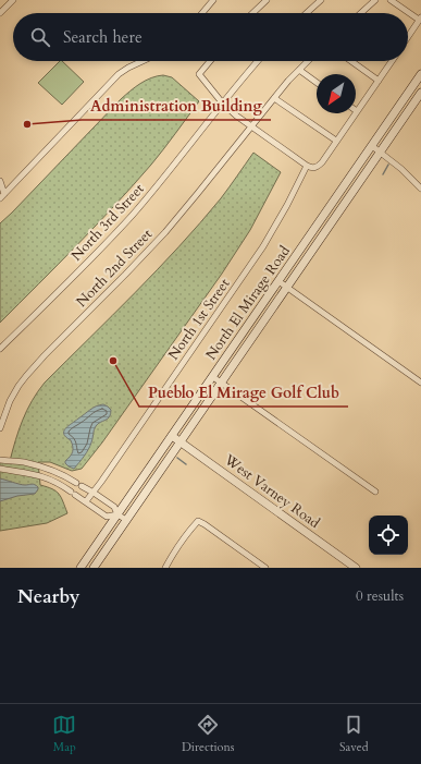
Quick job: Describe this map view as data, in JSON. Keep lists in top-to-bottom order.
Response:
{
  "streets": {
    "main road": ["North El Mirage Road", "West Varney Road"],
    "street": ["North 3rd Street", "North 2nd Street", "North 1st Street"]
  },
  "crossings": [
    ["North El Mirage Road", "West Varney Road"]
  ],
  "places": ["Administration Building", "Pueblo El Mirage Golf Club"],
  "north": "bottom left",
  "page": {
    "search": "Search here",
    "heading": ["Nearby", "0 results"],
    "nav": ["Map", "Directions", "Saved"]
  }
}
